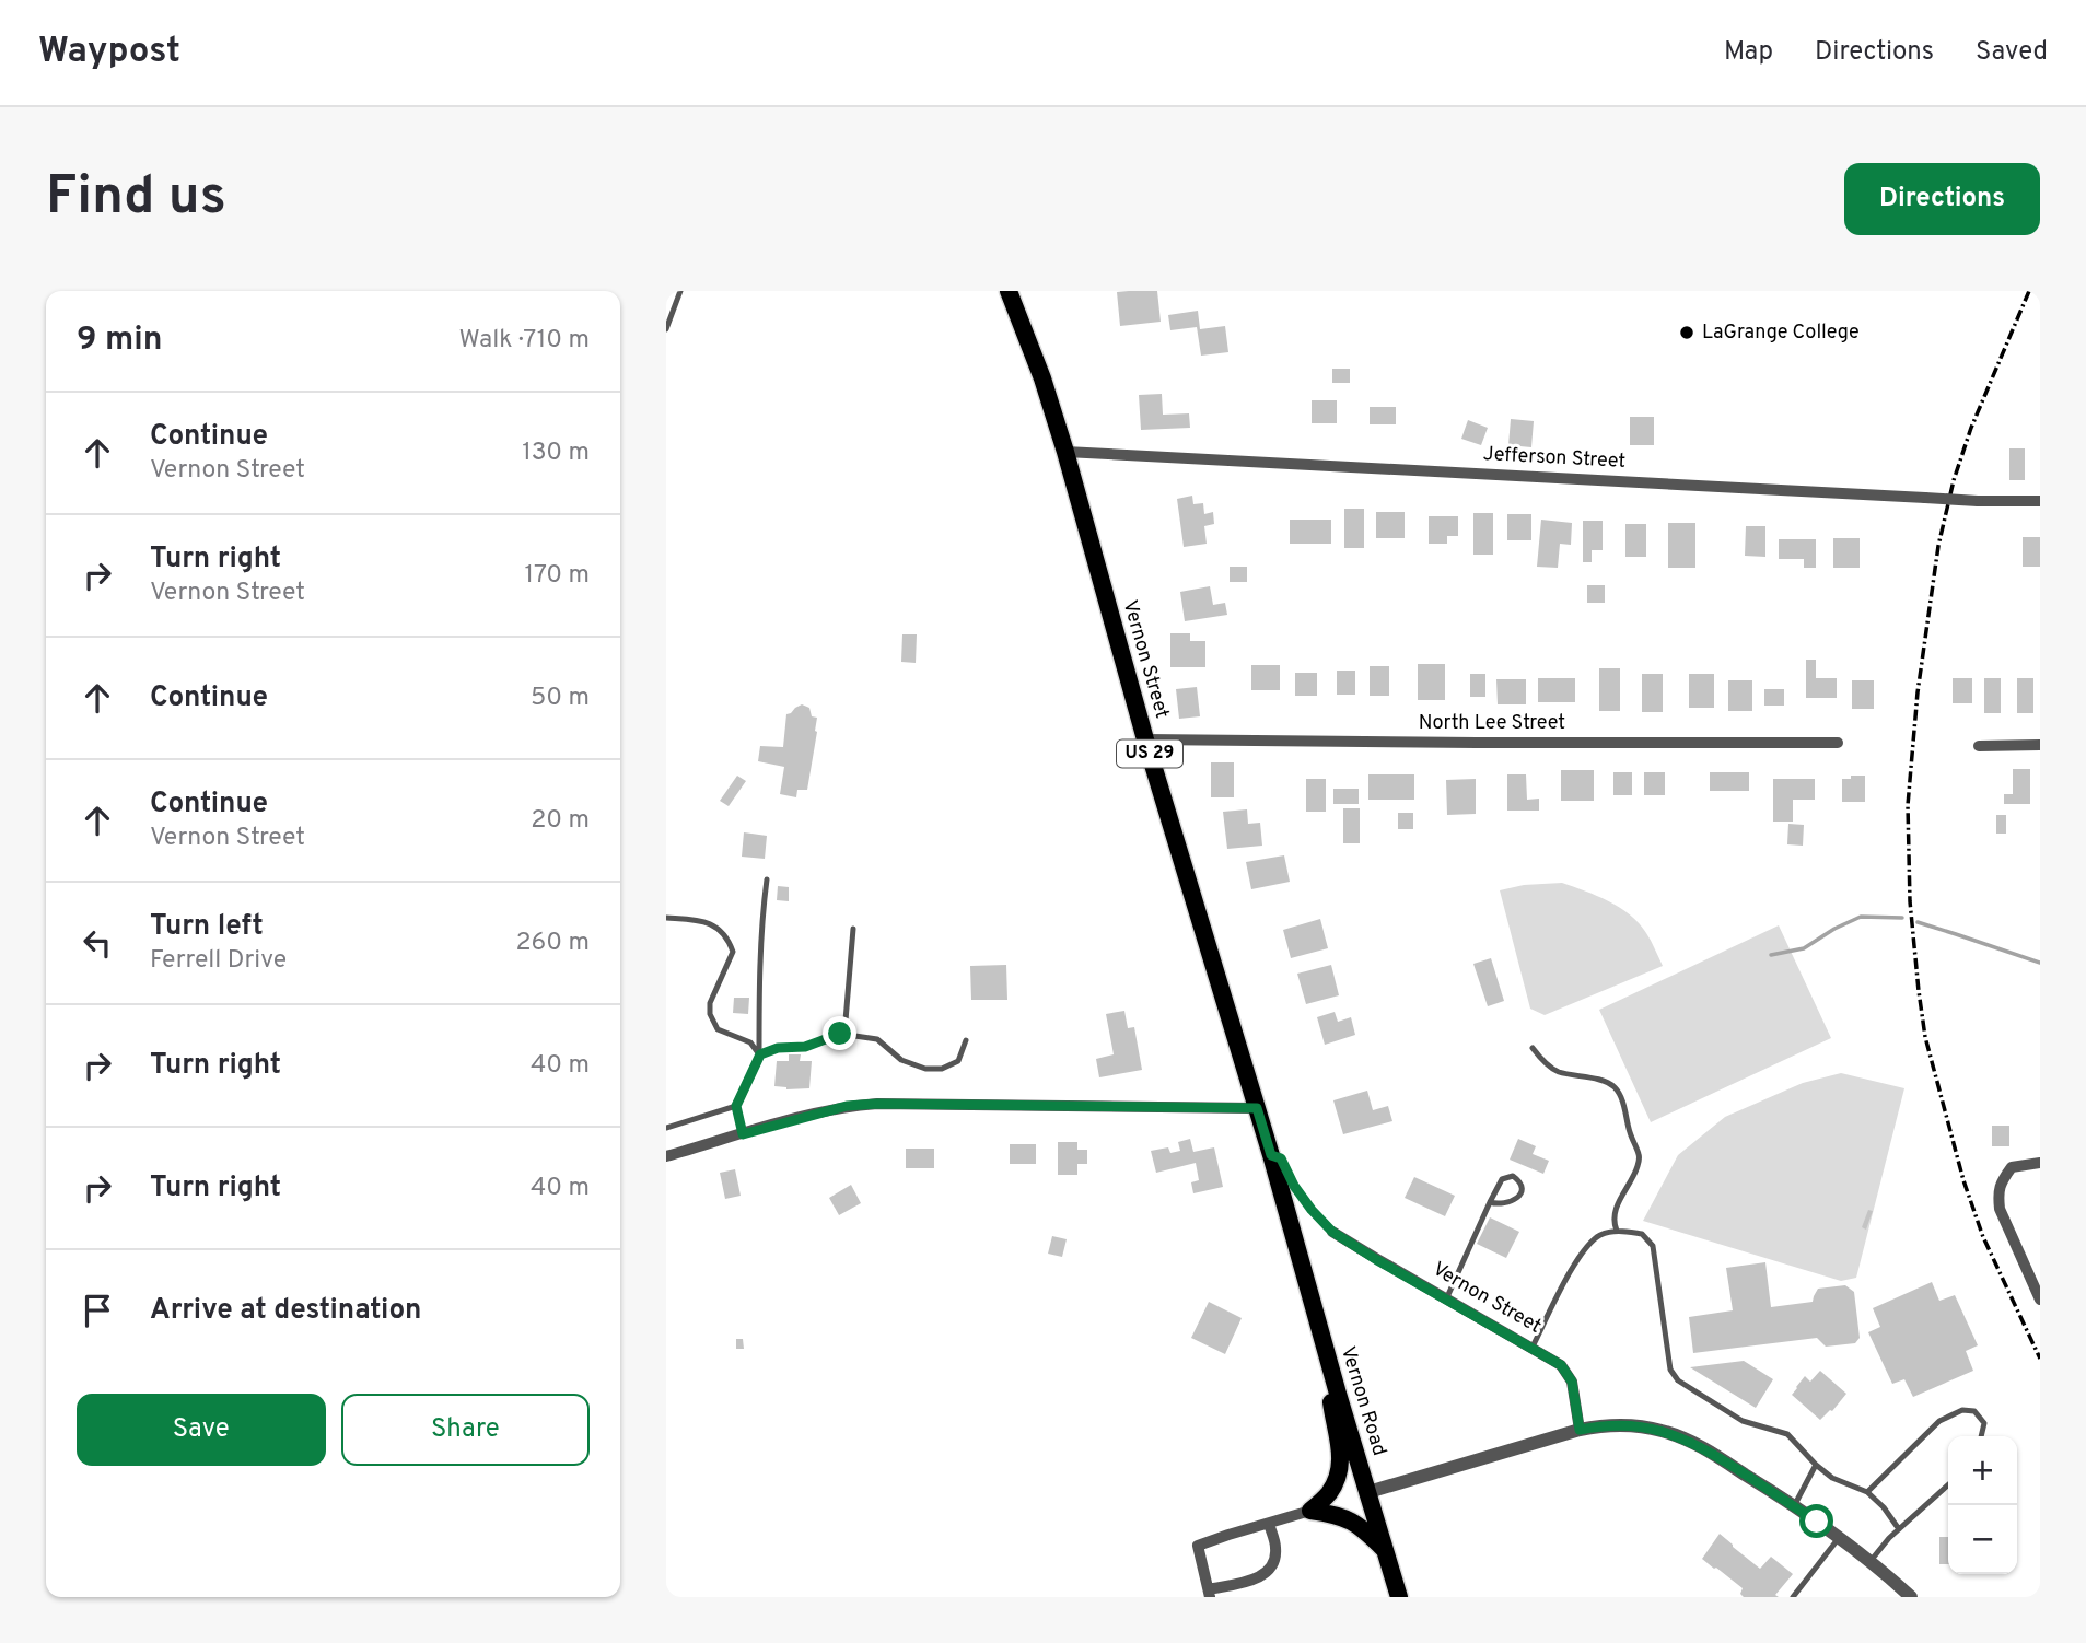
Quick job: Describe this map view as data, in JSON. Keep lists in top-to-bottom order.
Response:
{
  "streets": {
    "main road": ["Vernon Street", "US 29", "Vernon Road"],
    "street": ["Jefferson Street", "North Lee Street"]
  },
  "crossings": [
    ["Jefferson Street", "Vernon Street"],
    ["Vernon Street", "North Lee Street"],
    ["Vernon Street", "Vernon Road"]
  ],
  "places": ["LaGrange College"],
  "page": {
    "header": "Waypost",
    "nav": ["Map", "Directions", "Saved"],
    "buttons": [
      "Directions",
      ["Save", "Share"]
    ],
    "title": "Find us",
    "heading": ["9 min", "Walk · 710 m"],
    "list": [
      ["Continue", "Vernon Street", "130 m"],
      ["Turn right", "Vernon Street", "170 m"],
      ["Continue", "50 m"],
      ["Continue", "Vernon Street", "20 m"],
      ["Turn left", "Ferrell Drive", "260 m"],
      ["Turn right", "40 m"],
      ["Turn right", "40 m"],
      "Arrive at destination"
    ],
    "map_buttons": ["+", "−"]
  }
}
